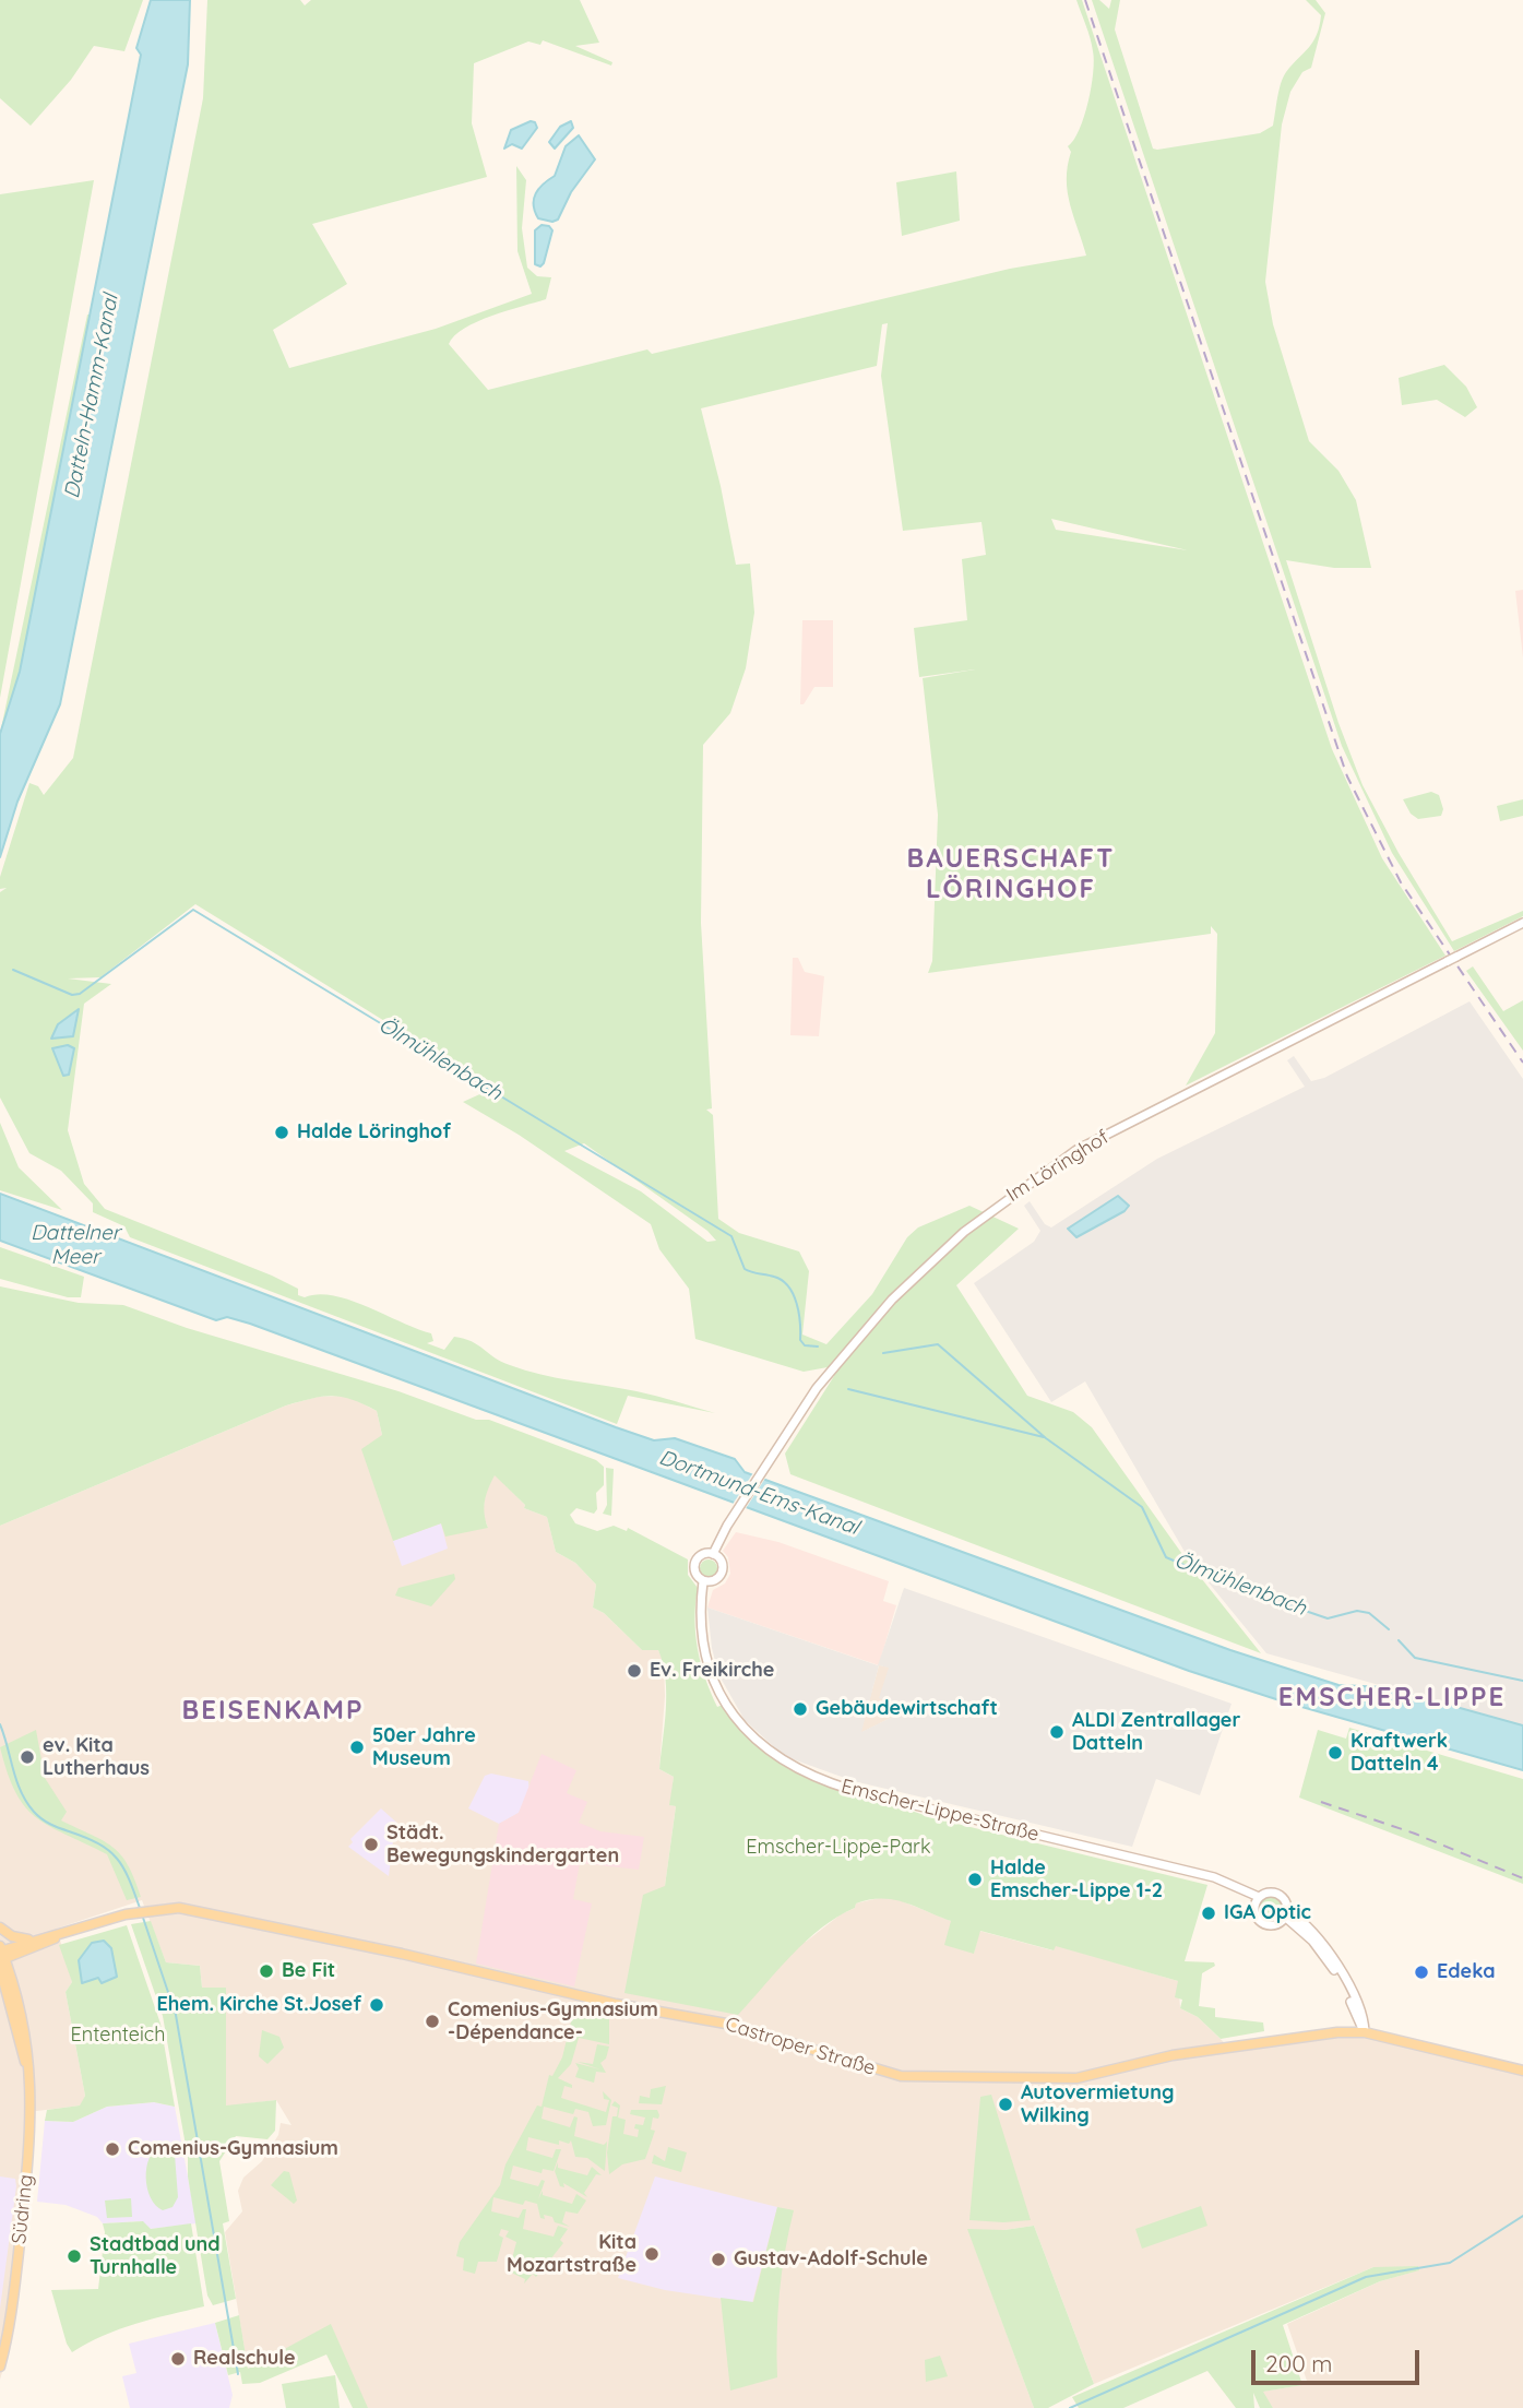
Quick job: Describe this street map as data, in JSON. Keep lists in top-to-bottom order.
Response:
{
  "streets": {
    "main road": ["Castroper Straße", "Südring"],
    "street": ["Im Löringhof", "Emscher-Lippe-Straße"]
  },
  "crossings": [
    ["Im Löringhof", "Emscher-Lippe-Straße"],
    ["Castroper Straße", "Südring"]
  ],
  "districts": ["BAUERSCHAFT LÖRINGHOF", "EMSCHER-LIPPE", "BEISENKAMP"],
  "water": [
    "Datteln-Hamm-Kanal",
    "Ölmühlenbach",
    "Dattelner Meer",
    "Dortmund-Ems-Kanal"
  ],
  "parks": ["Emscher-Lippe-Park", "Ententeich"],
  "places": [
    "Halde Löringhof",
    "Ev. Freikirche",
    "Gebäudewirtschaft",
    "ALDI Zentrallager Datteln",
    "50er Jahre Museum",
    "Kraftwerk Datteln 4",
    "ev. Kita Lutherhaus",
    "Städt. Bewegungskindergarten",
    "Halde Emscher-Lippe 1-2",
    "IGA Optic",
    "Be Fit",
    "Edeka",
    "Ehem. Kirche St.Josef",
    "Comenius-Gymnasium -Dépendance-",
    "Autovermietung Wilking",
    "Comenius-Gymnasium",
    "Kita Mozartstraße",
    "Stadtbad und Turnhalle",
    "Gustav-Adolf-Schule",
    "Realschule"
  ],
  "scale_bar": "200 m"
}
